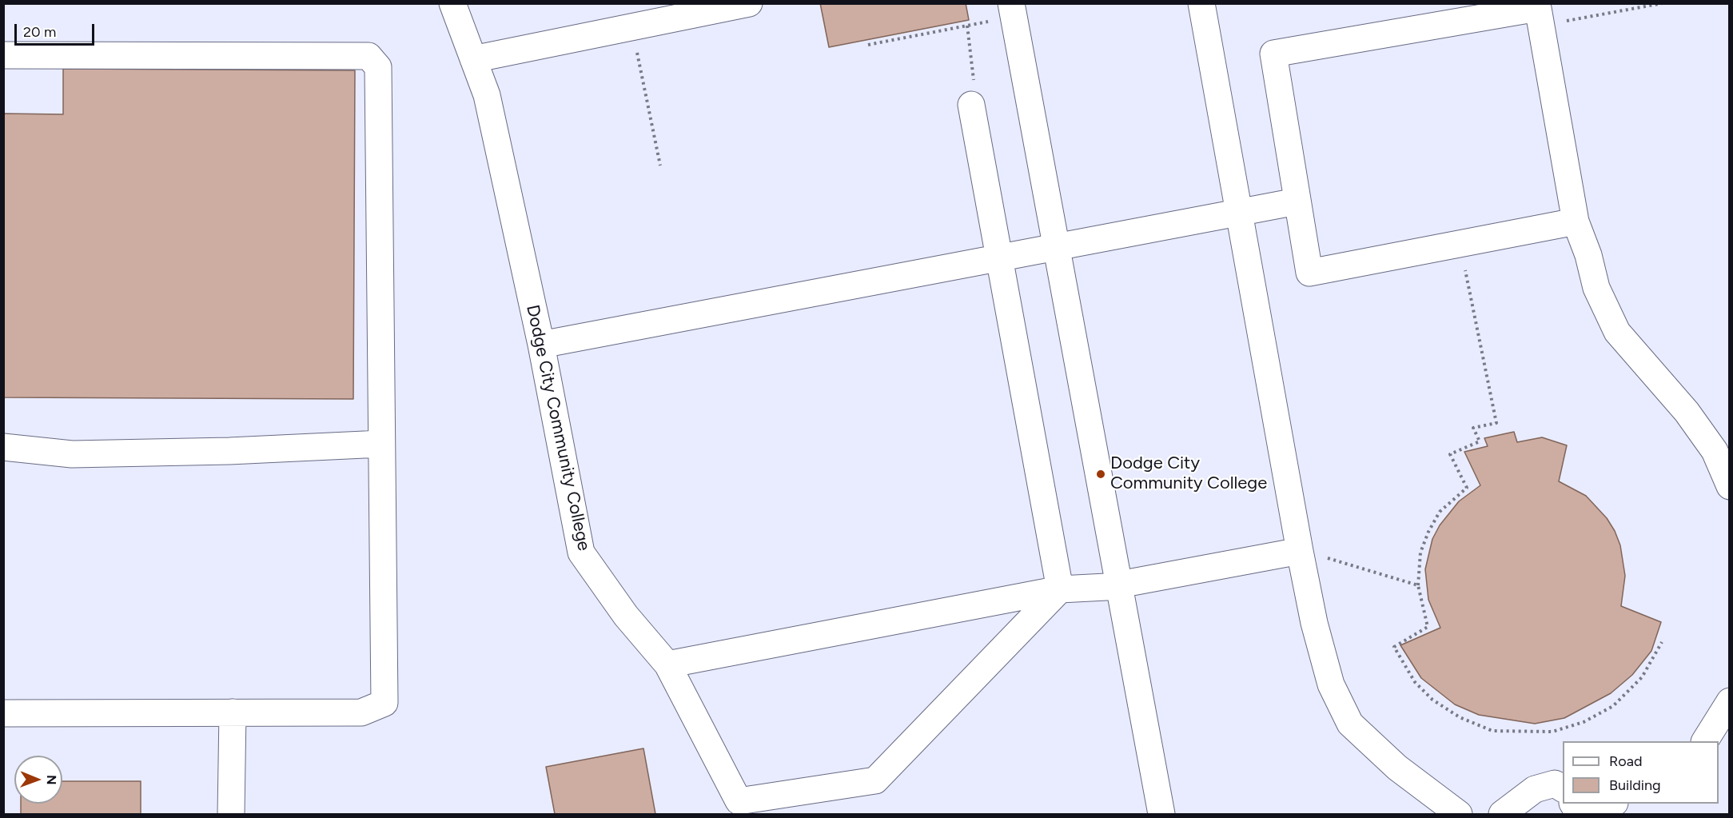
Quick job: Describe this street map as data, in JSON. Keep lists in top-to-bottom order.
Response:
{
  "streets": {
    "lane": ["Dodge City Community College"]
  },
  "places": ["Dodge City Community College"],
  "legend": ["Road", "Building"],
  "scale_bar": "20 m",
  "north": "right"
}
